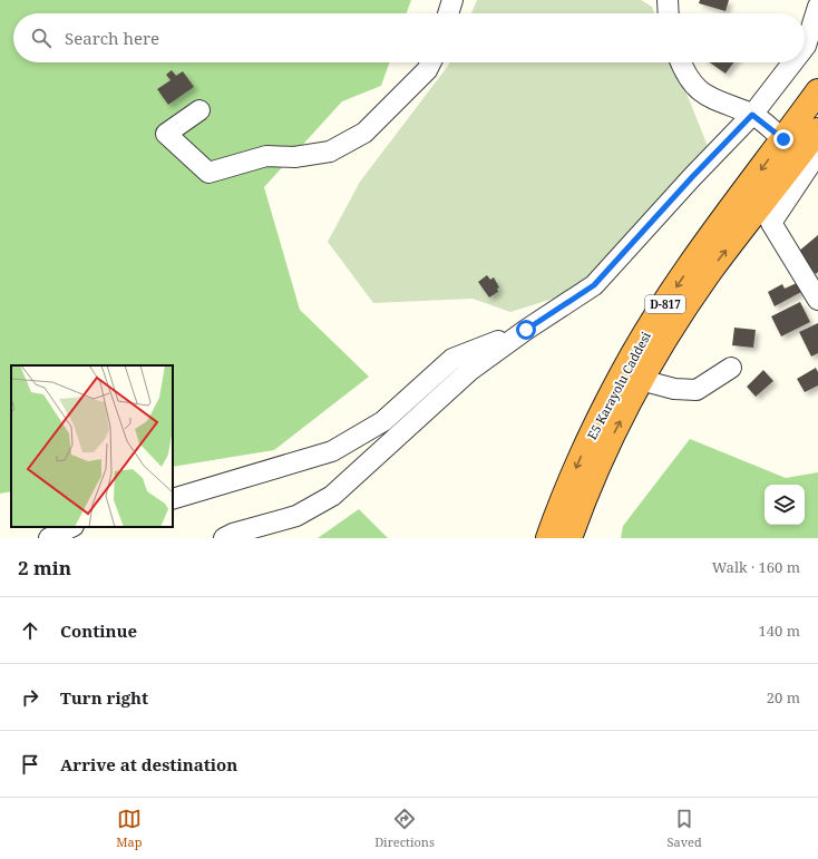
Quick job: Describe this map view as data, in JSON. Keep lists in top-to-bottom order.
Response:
{
  "streets": {
    "highway": ["D-817", "E5 Karayolu Caddesi"]
  },
  "page": {
    "search": "Search here",
    "heading": ["2 min", "Walk · 160 m"],
    "list": [
      ["Continue", "140 m"],
      ["Turn right", "20 m"],
      "Arrive at destination"
    ],
    "nav": ["Map", "Directions", "Saved"]
  }
}
